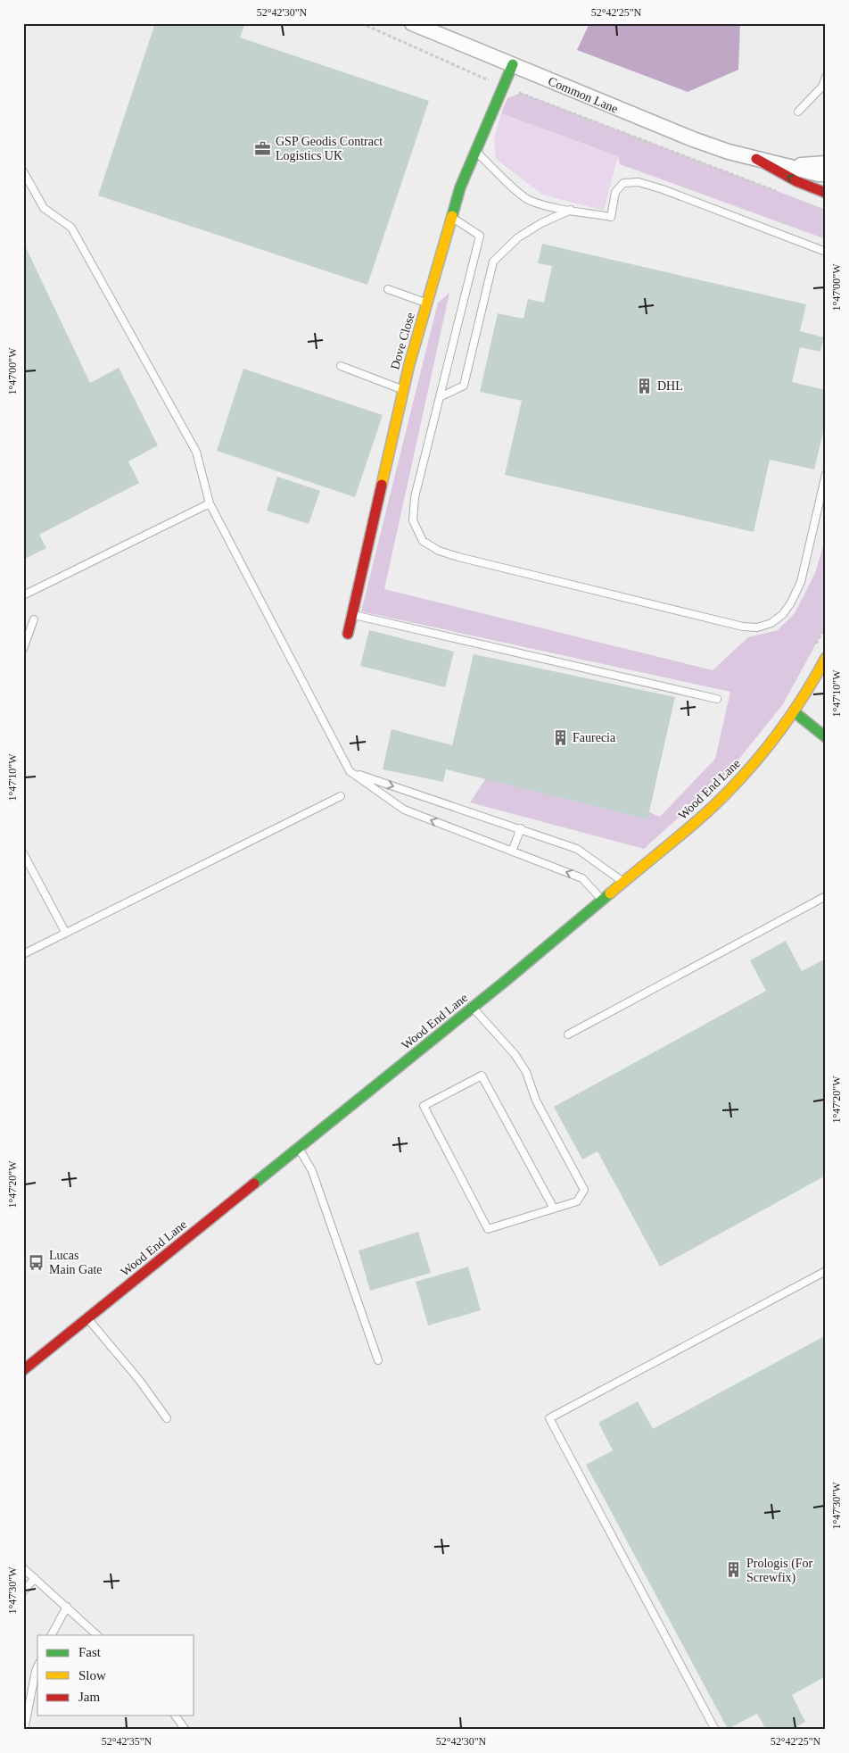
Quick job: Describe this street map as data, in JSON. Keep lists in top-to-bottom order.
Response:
{
  "streets": {
    "street": ["Common Lane", "Dove Close", "Wood End Lane"]
  },
  "crossings": [
    ["Common Lane", "Dove Close"]
  ],
  "places": {
    "office": ["GSP Geodis Contract Logistics UK"],
    "building": ["DHL", "Faurecia", "Prologis (For Screwfix)"],
    "bus stop": ["Lucas Main Gate"]
  },
  "legend": ["Fast", "Slow", "Jam"],
  "coordinates": [
    "52°42'30\"N",
    "52°42'25\"N",
    "1°47'00\"W",
    "1°47'10\"W",
    "1°47'20\"W",
    "1°47'30\"W",
    "52°42'35\"N"
  ]
}
